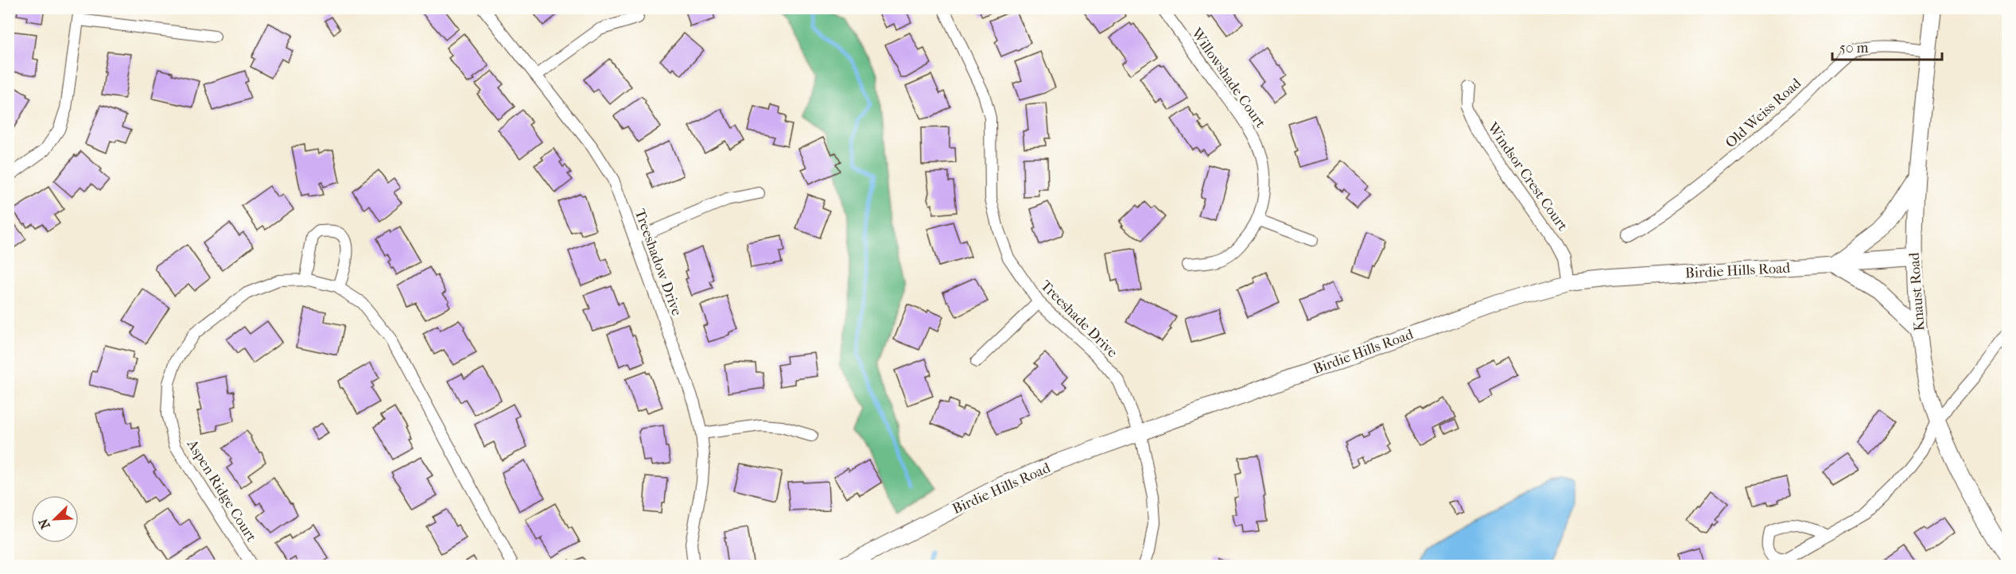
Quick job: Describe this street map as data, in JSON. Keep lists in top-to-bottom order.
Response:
{
  "streets": {
    "main road": ["Birdie Hills Road", "Knaust Road"],
    "street": [
      "Willowshade Court",
      "Old Weiss Road",
      "Windsor Crest Court",
      "Treeshadow Drive",
      "Treeshade Drive",
      "Aspen Ridge Court"
    ]
  },
  "crossings": [
    ["Old Weiss Road", "Knaust Road"],
    ["Windsor Crest Court", "Birdie Hills Road"],
    ["Birdie Hills Road", "Knaust Road"],
    ["Birdie Hills Road", "Treeshade Drive"]
  ],
  "scale_bar": "50 m",
  "north": "bottom left"
}
